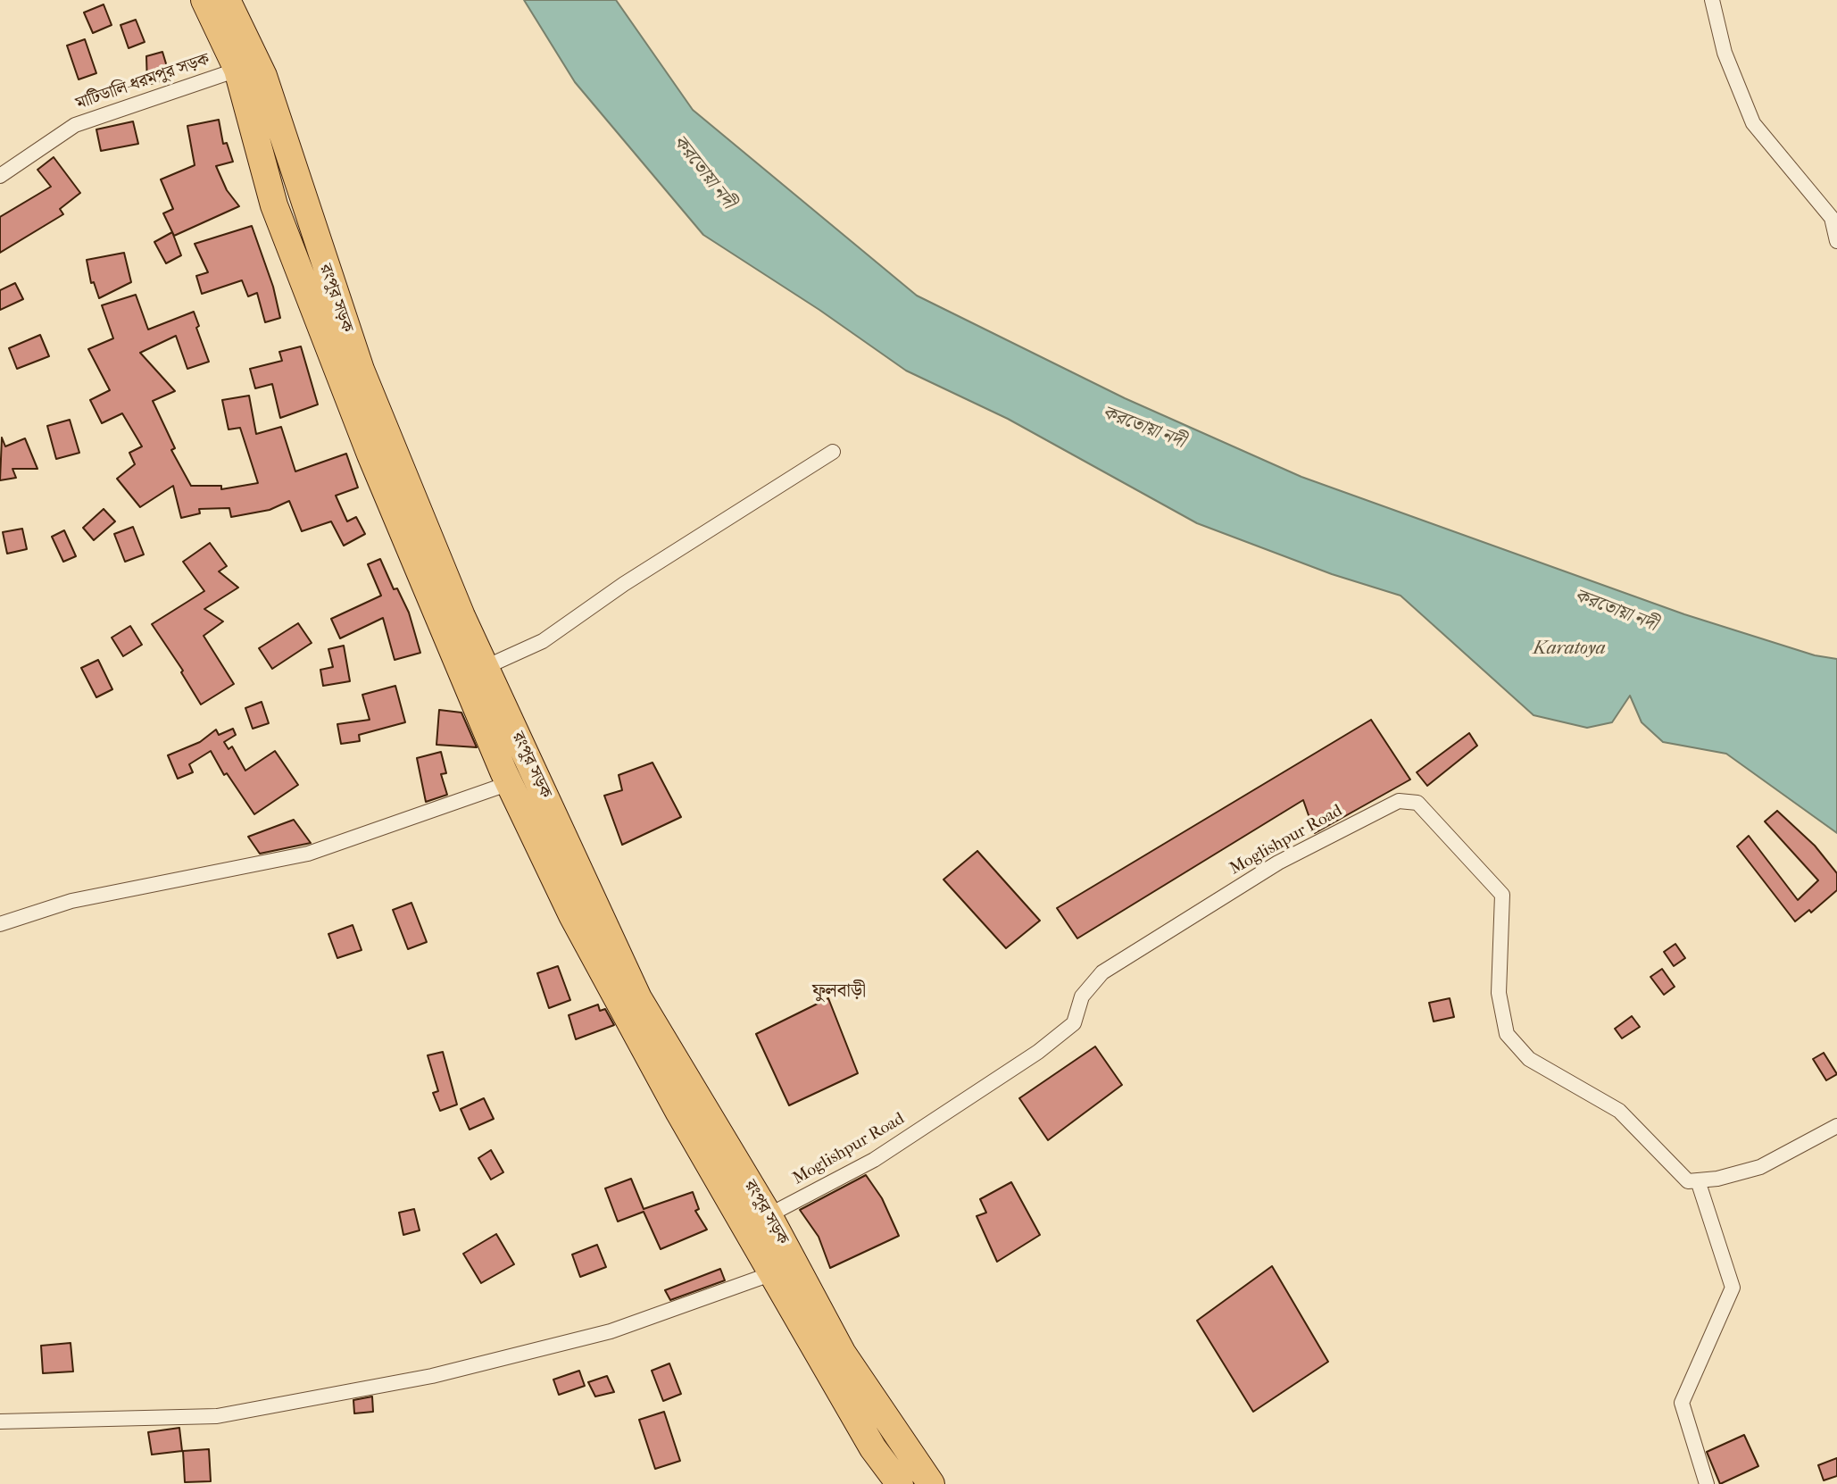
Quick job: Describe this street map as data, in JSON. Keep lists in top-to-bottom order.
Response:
{
  "streets": {
    "highway": ["রংপুর সড়ক"],
    "street": ["মাটিডালি-ধরমপুর সড়ক", "Moglishpur Road"]
  },
  "crossings": [
    ["মাটিডালি-ধরমপুর সড়ক", "রংপুর সড়ক"],
    ["রংপুর সড়ক", "Moglishpur Road"]
  ],
  "districts": ["ফুলবাড়ী"],
  "water": ["করতোয়া নদী", "Karatoya"]
}
